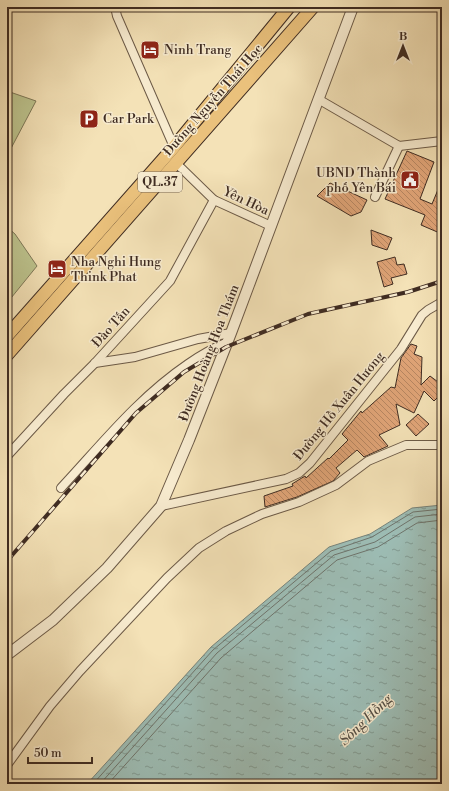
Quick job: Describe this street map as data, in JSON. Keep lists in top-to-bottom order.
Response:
{
  "streets": {
    "main road": ["Đường Nguyễn Thái Học", "QL.37"],
    "street": [
      "Yên Hòa",
      "Đào Tấn",
      "Đường Hoàng Hoa Thám",
      "Đường Hồ Xuân Hương"
    ]
  },
  "crossings": [
    ["Đường Nguyễn Thái Học", "Yên Hòa"],
    ["Yên Hòa", "Đào Tấn"],
    ["Yên Hòa", "Đường Hoàng Hoa Thám"],
    ["Đường Hoàng Hoa Thám", "Đường Hồ Xuân Hương"]
  ],
  "water": ["Sông Hồng"],
  "places": {
    "hotel": ["Ninh Trang", "Nha Nghi Hung Think Phat"],
    "parking": ["Car Park"],
    "public building": ["UBND Thành phố Yên Bái"]
  },
  "scale_bar": "50 m",
  "north": "top"
}
